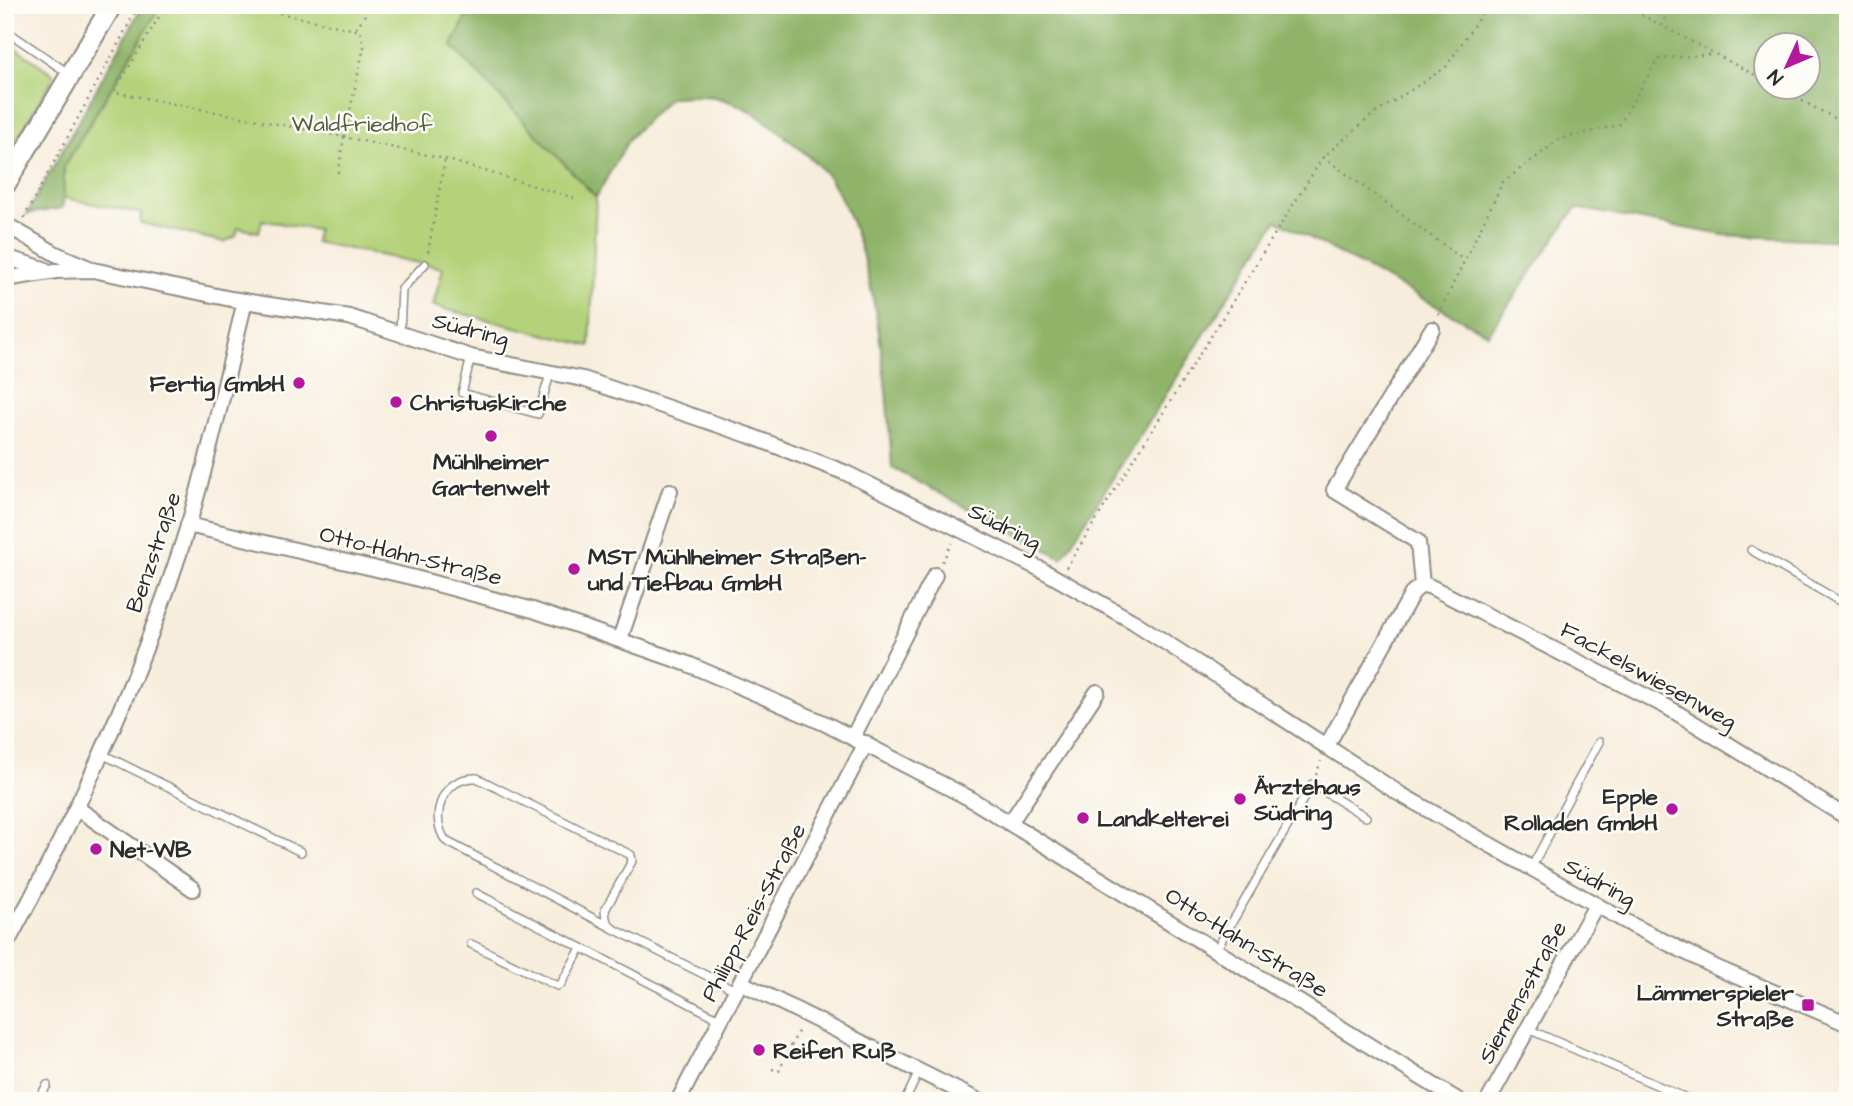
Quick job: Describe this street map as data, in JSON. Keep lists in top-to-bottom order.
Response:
{
  "streets": {
    "street": [
      "Südring",
      "Benzstraße",
      "Otto-Hahn-Straße",
      "Fackelswiesenweg",
      "Philipp-Reis-Straße",
      "Siemensstraße"
    ]
  },
  "crossings": [
    ["Südring", "Benzstraße"],
    ["Südring", "Siemensstraße"],
    ["Benzstraße", "Otto-Hahn-Straße"],
    ["Otto-Hahn-Straße", "Philipp-Reis-Straße"]
  ],
  "parks": ["Waldfriedhof"],
  "places": {
    "other": [
      "Fertig GmbH",
      "Christuskirche",
      "Mühlheimer Gartenwelt",
      "MST Mühlheimer Straßen- und Tiefbau GmbH",
      "Ärztehaus Südring",
      "Epple Rolladen GmbH",
      "Landkelterei",
      "Net-WB",
      "Reifen Ruß"
    ],
    "transit": ["Lämmerspieler Straße"]
  },
  "north": "bottom left"
}
